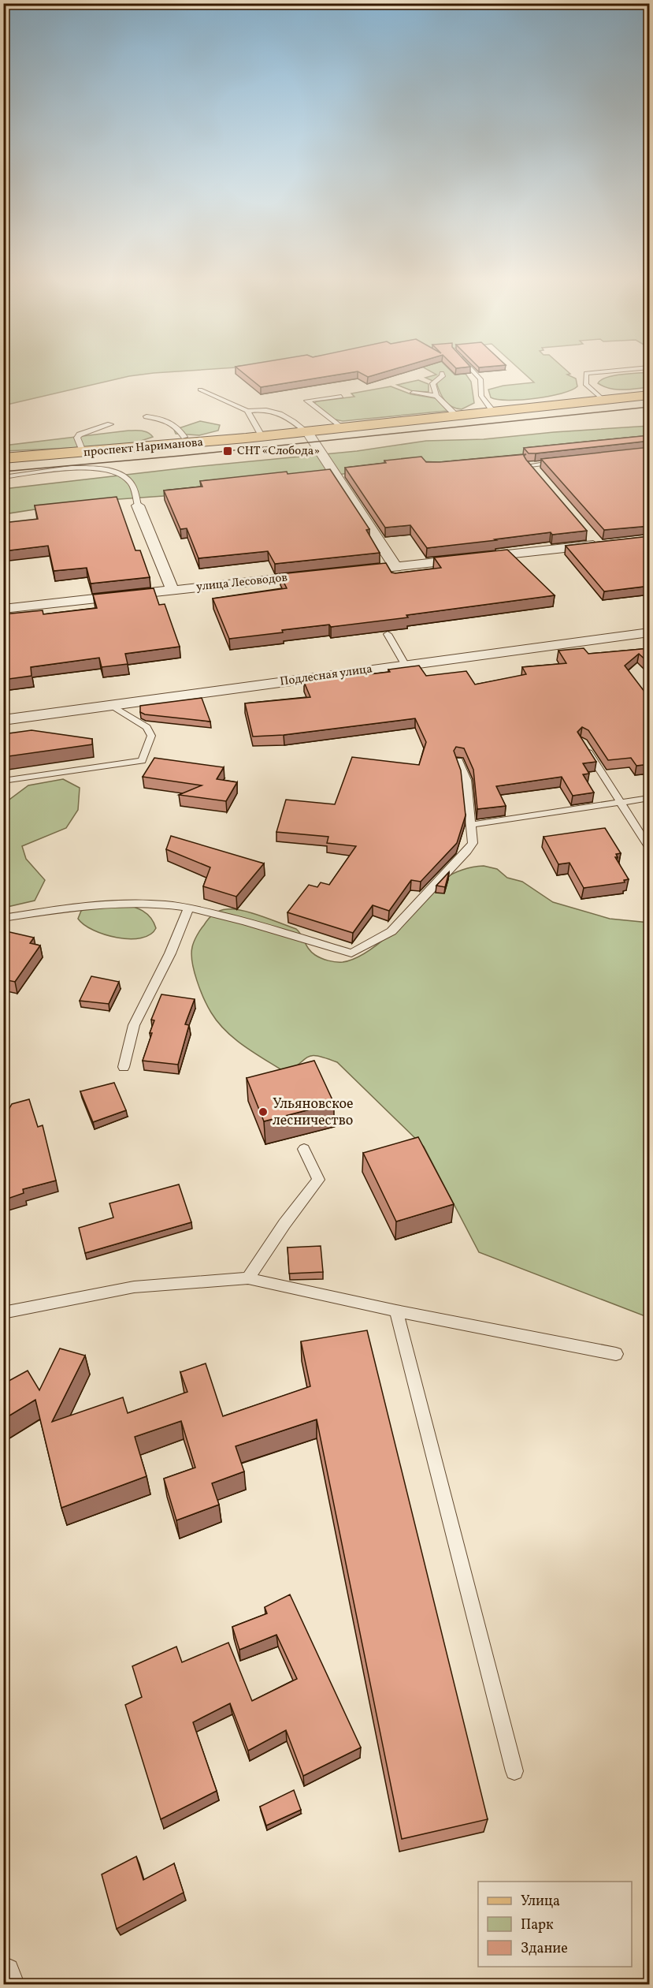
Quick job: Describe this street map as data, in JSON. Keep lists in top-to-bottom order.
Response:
{
  "streets": {
    "main road": ["проспект Нариманова"],
    "street": ["улица Лесоводов", "Подлесная улица"]
  },
  "places": {
    "transit": ["СНТ «Слобода»"],
    "other": ["Ульяновское лесничество"]
  },
  "legend": ["Улица", "Парк", "Здание"]
}
